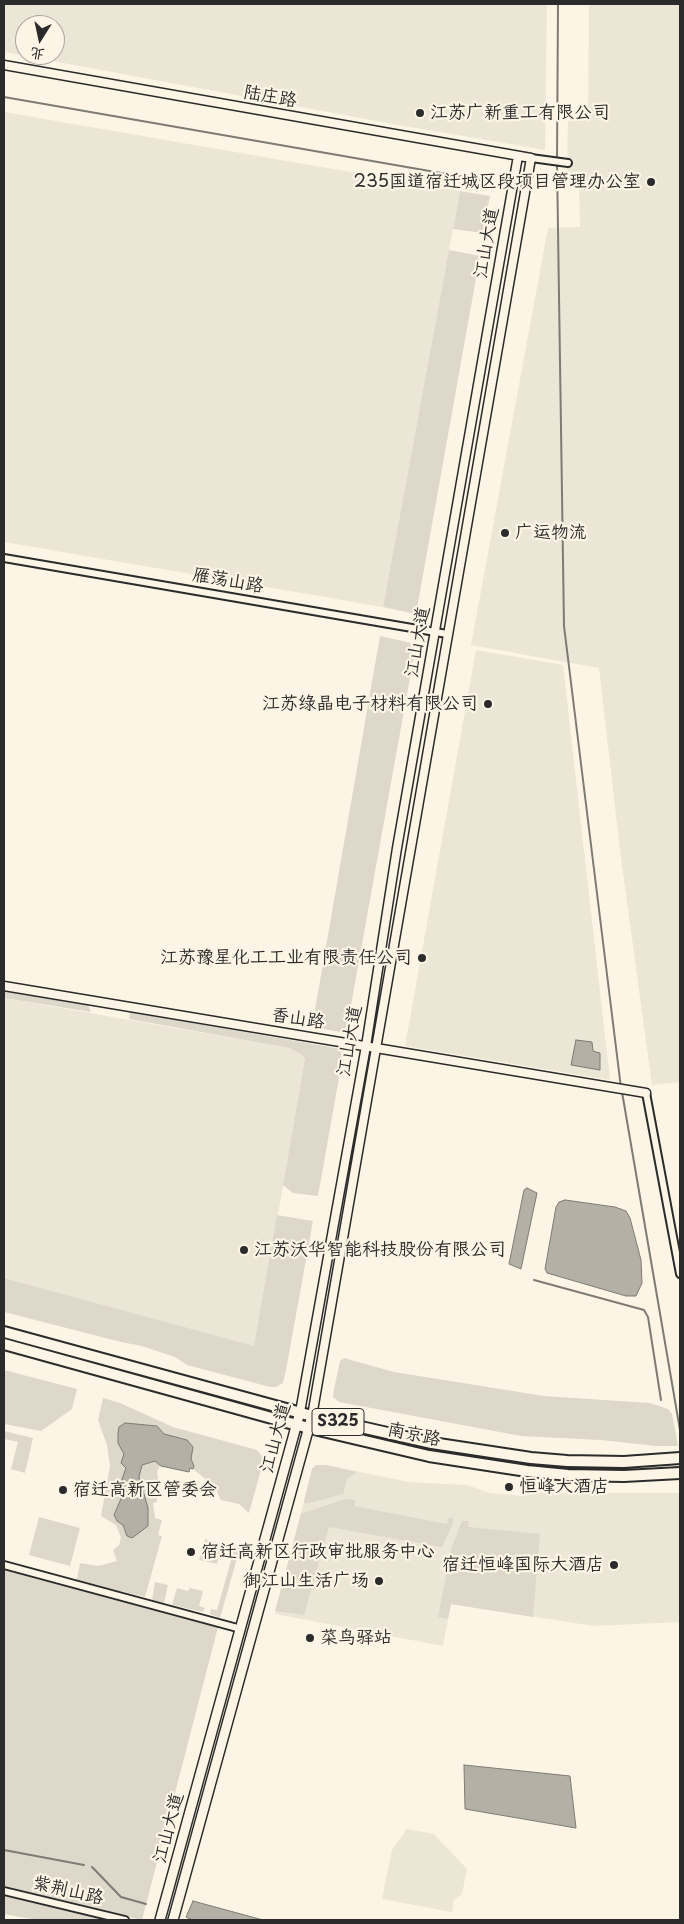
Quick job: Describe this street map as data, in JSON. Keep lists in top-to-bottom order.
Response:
{
  "streets": {
    "main road": ["江山大道", "S325", "南京路"],
    "street": [
      "陆庄路",
      "雁荡山路",
      "香山路",
      "紫荆山路"
    ]
  },
  "crossings": [
    ["陆庄路", "江山大道"],
    ["江山大道", "雁荡山路"],
    ["江山大道", "香山路"],
    ["江山大道", "南京路"]
  ],
  "places": [
    "江苏广新重工有限公司",
    "235国道宿迁城区段项目管理办公室",
    "广运物流",
    "江苏绿晶电子材料有限公司",
    "江苏豫星化工工业有限责任公司",
    "江苏沃华智能科技股份有限公司",
    "恒峰大酒店",
    "宿迁高新区管委会",
    "宿迁高新区行政审批服务中心",
    "宿迁恒峰国际大酒店",
    "御江山生活广场",
    "菜鸟驿站"
  ],
  "north": "bottom"
}
